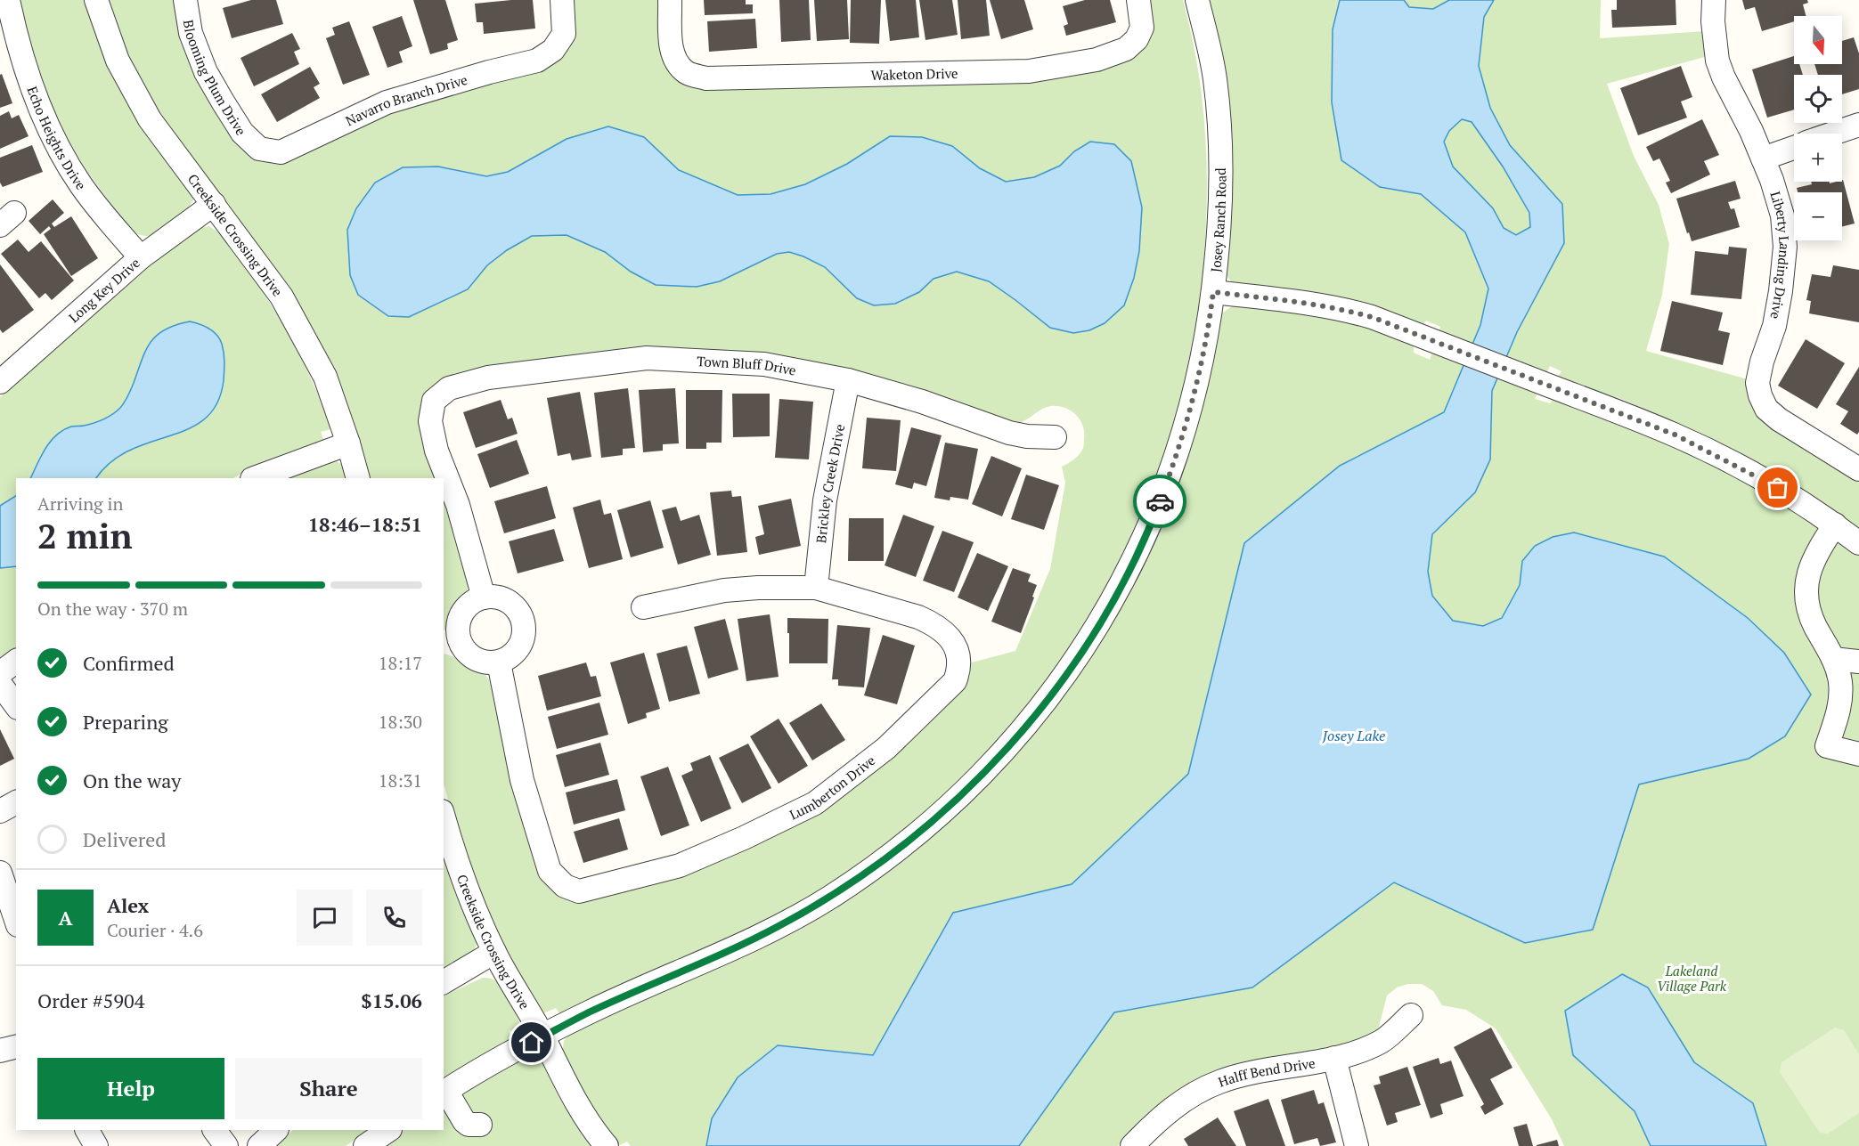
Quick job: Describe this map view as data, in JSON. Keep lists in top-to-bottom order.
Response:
{
  "streets": {
    "street": [
      "Waketon Drive",
      "Blooming Plum Drive",
      "Navarro Branch Drive",
      "Echo Heights Drive",
      "Josey Ranch Road",
      "Creekside Crossing Drive",
      "Liberty Landing Drive",
      "Long Key Drive",
      "Town Bluff Drive",
      "Brickley Creek Drive",
      "Lumberton Drive",
      "Halff Bend Drive"
    ]
  },
  "crossings": [
    ["Blooming Plum Drive", "Navarro Branch Drive"],
    ["Echo Heights Drive", "Long Key Drive"],
    ["Josey Ranch Road", "Creekside Crossing Drive"],
    ["Creekside Crossing Drive", "Long Key Drive"],
    ["Town Bluff Drive", "Brickley Creek Drive"],
    ["Town Bluff Drive", "Lumberton Drive"],
    ["Brickley Creek Drive", "Lumberton Drive"]
  ],
  "water": ["Josey Lake"],
  "parks": ["Lakeland Village Park"],
  "north": "bottom",
  "page": {
    "map_buttons": ["+", "−"],
    "heading": ["2 min", "Arriving in", "18:46–18:51"],
    "panel": [
      "Alex",
      "Courier · 4.6",
      "Order #5904",
      "$15.06"
    ],
    "bar": "On the way · 370 m",
    "list": [
      ["Confirmed", "18:17"],
      ["Preparing", "18:30"],
      ["On the way", "18:31"],
      "Delivered"
    ],
    "round": "A",
    "buttons": ["Help", "Share"]
  }
}
